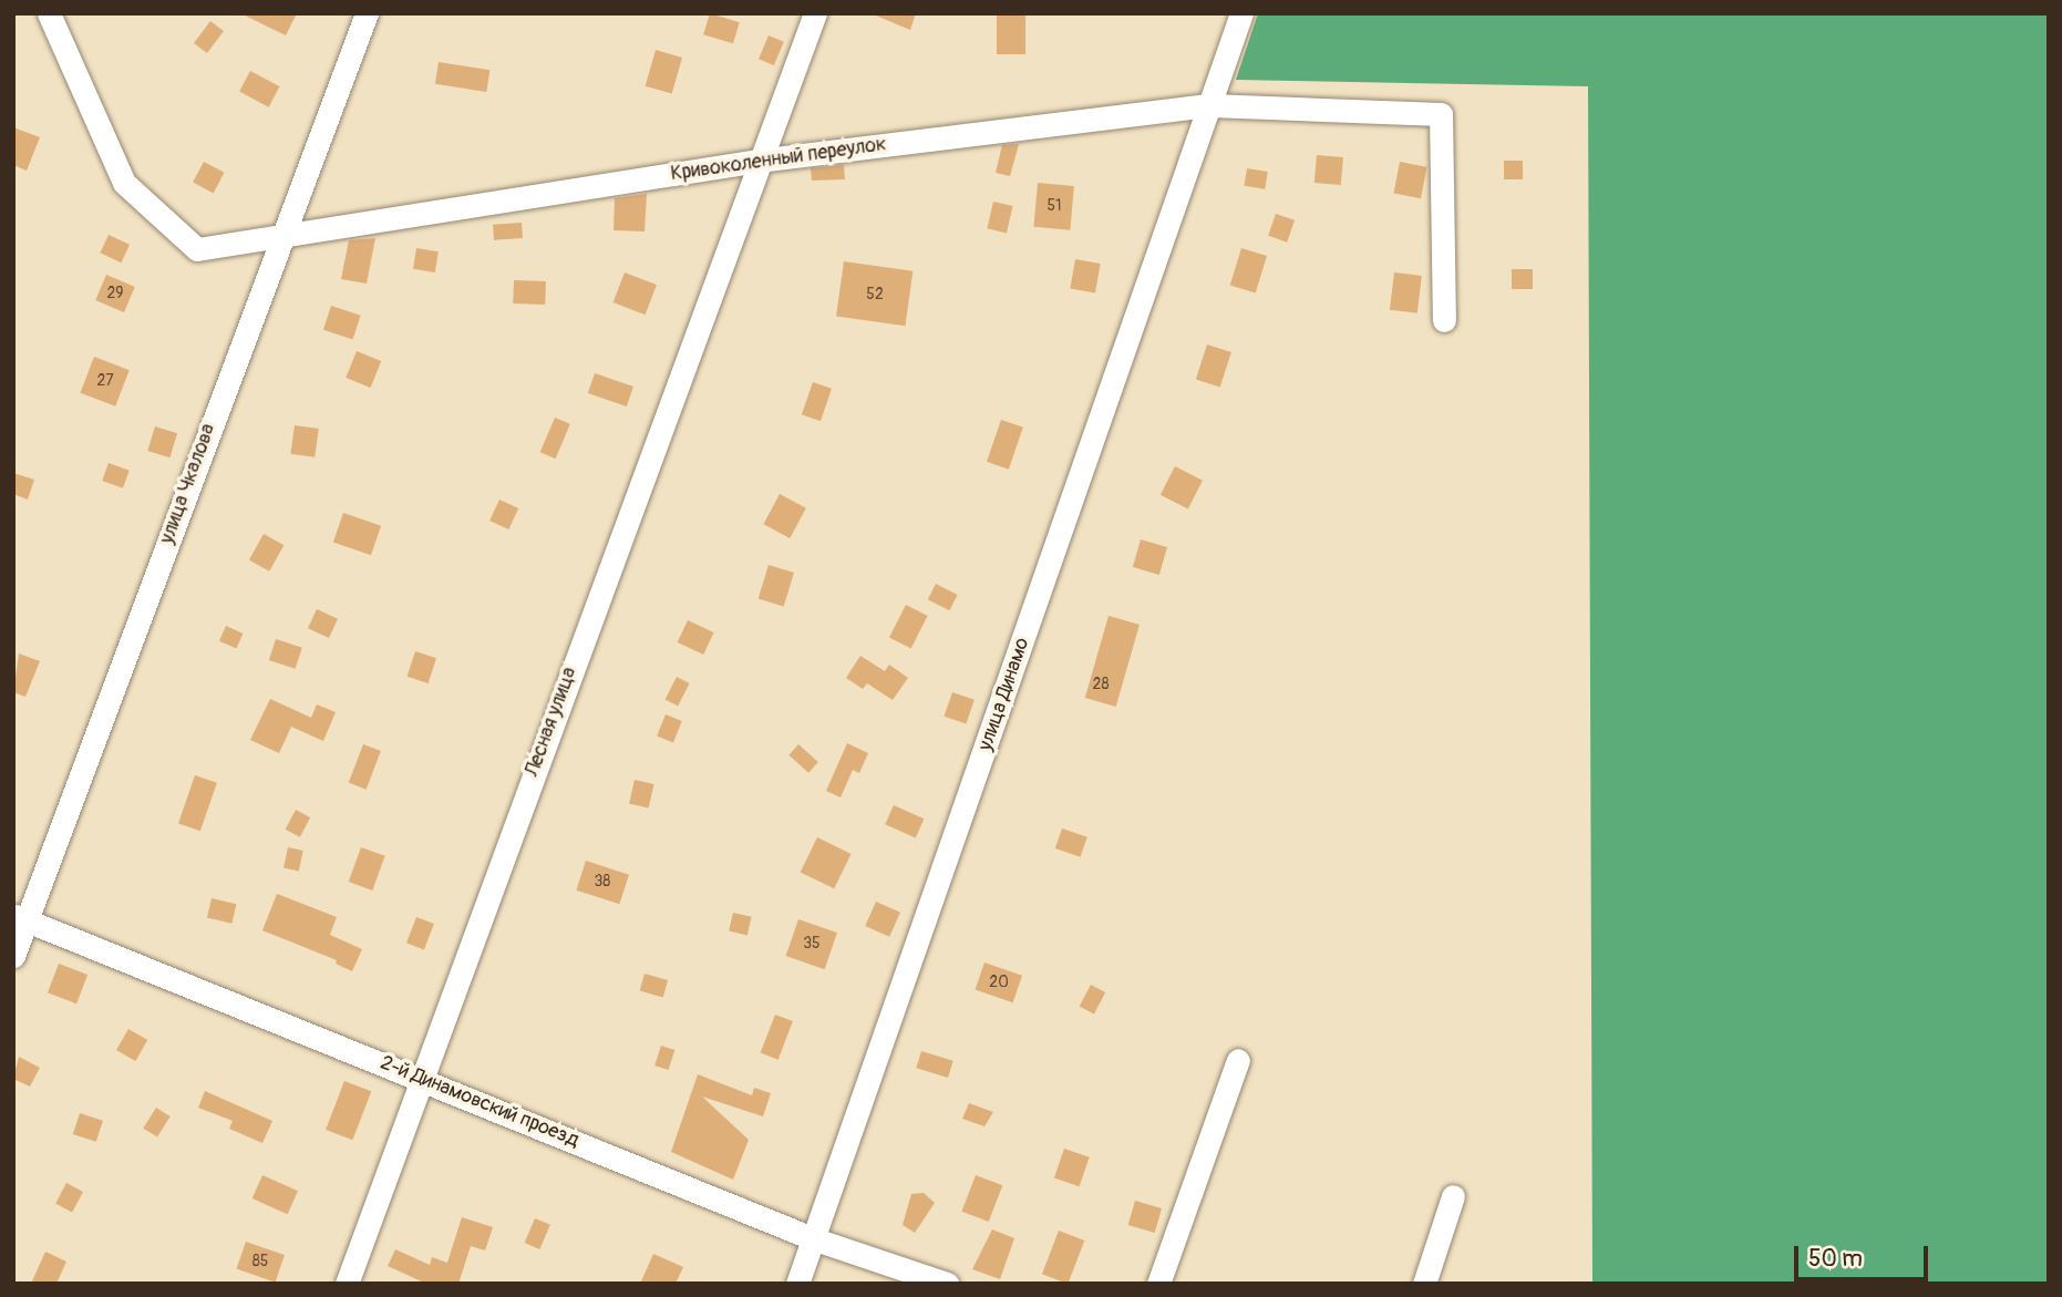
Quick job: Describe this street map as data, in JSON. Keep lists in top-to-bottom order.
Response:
{
  "streets": {
    "street": [
      "Кривоколенный переулок",
      "улица Чкалова",
      "улица Динамо",
      "Лесная улица",
      "2-й Динамовский проезд"
    ]
  },
  "crossings": [
    ["Кривоколенный переулок", "улица Чкалова"],
    ["Кривоколенный переулок", "улица Динамо"],
    ["Кривоколенный переулок", "Лесная улица"],
    ["улица Чкалова", "2-й Динамовский проезд"],
    ["улица Динамо", "2-й Динамовский проезд"],
    ["Лесная улица", "2-й Динамовский проезд"]
  ],
  "house_numbers": [
    "51",
    "29",
    "52",
    "27",
    "28",
    "38",
    "35",
    "20",
    "85"
  ],
  "scale_bar": "50 m"
}
